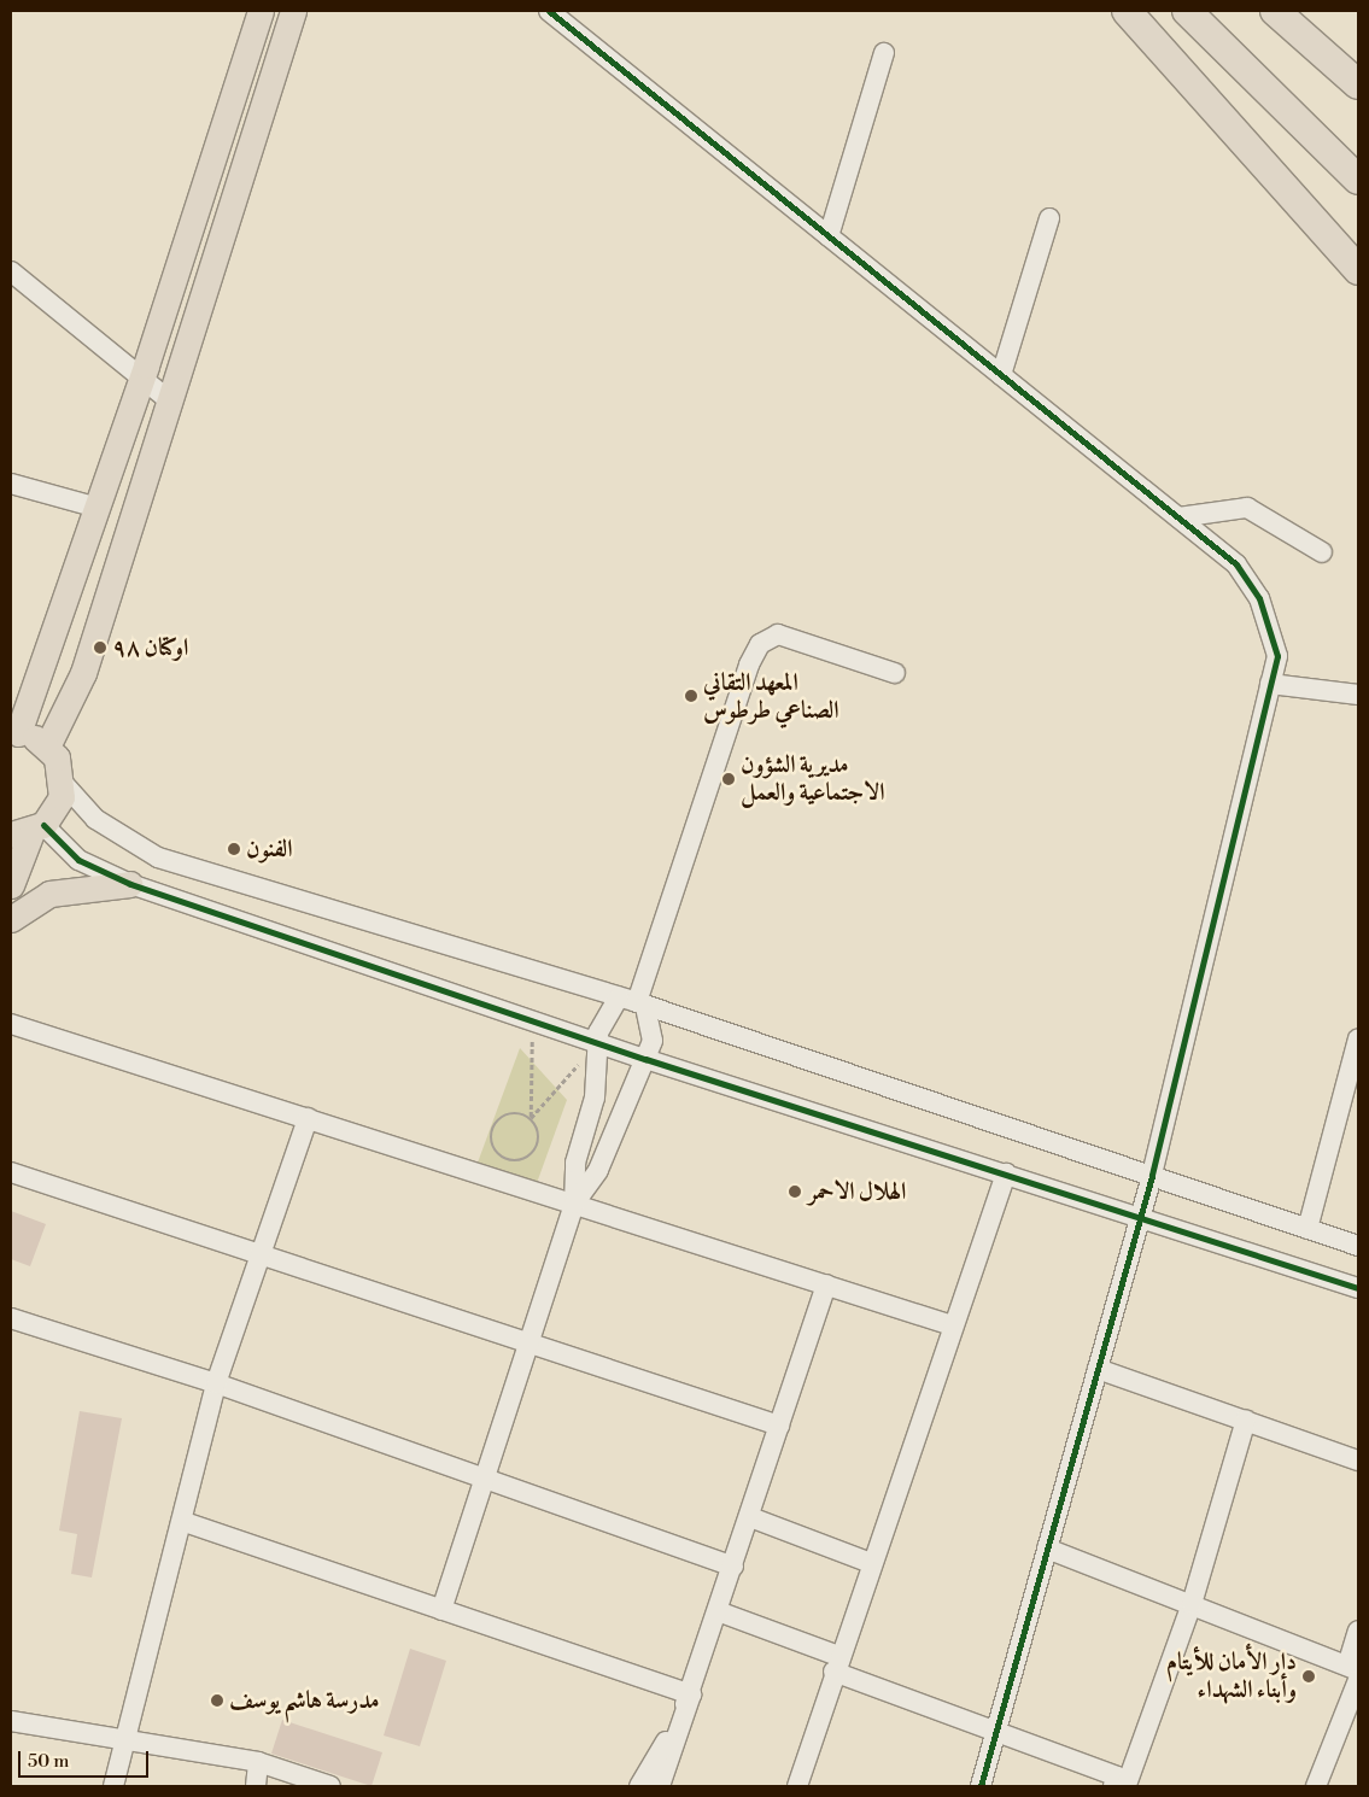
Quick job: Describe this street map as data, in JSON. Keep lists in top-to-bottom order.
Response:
{
  "places": [
    "اوكتان ٩٨",
    "المعهد التقاني الصناعي طرطوس",
    "مديرية الشؤون الاجتماعية والعمل",
    "الفنون",
    "الهلال الاحمر",
    "دار الأمان للأيتام وأبناء الشهداء",
    "مدرسة هاشم يوسف"
  ],
  "scale_bar": "50 m"
}
